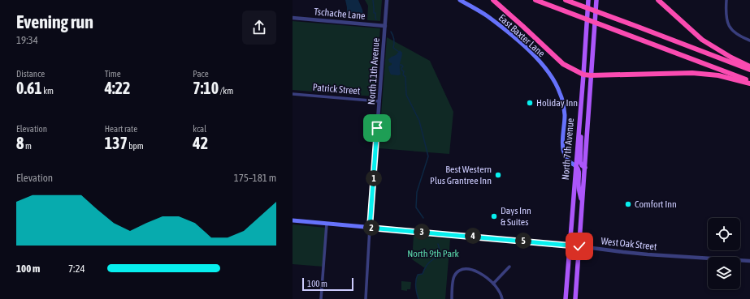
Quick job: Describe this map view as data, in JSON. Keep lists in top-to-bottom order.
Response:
{
  "streets": {
    "main road": ["East Baxter Lane", "North 7th Avenue", "West Oak Street"],
    "street": ["Tschache Lane", "North 11th Avenue", "Patrick Street"]
  },
  "crossings": [
    ["Tschache Lane", "North 11th Avenue"],
    ["East Baxter Lane", "North 7th Avenue"],
    ["North 11th Avenue", "Patrick Street"],
    ["North 11th Avenue", "West Oak Street"],
    ["North 7th Avenue", "West Oak Street"]
  ],
  "parks": ["North 9th Park"],
  "places": [
    "Holiday Inn",
    "Best Western Plus Grantree Inn",
    "Comfort Inn",
    "Days Inn & Suites"
  ],
  "scale_bar": "100 m",
  "page": {
    "heading": ["Evening run", "19:34"],
    "stats": [
      ["Distance", "0.61 km"],
      ["Time", "4:22"],
      ["Pace", "7:10 /km"],
      ["Elevation", "8 m"],
      ["Heart rate", "137 bpm"],
      ["kcal", "42"]
    ],
    "chart": ["Elevation", "175–181 m"],
    "pins": [
      "1",
      "2",
      "3",
      "4",
      "5"
    ],
    "list": [
      {
        "name": "100 m",
        "note": "7:24"
      }
    ],
    "scale": "100 m"
  }
}
